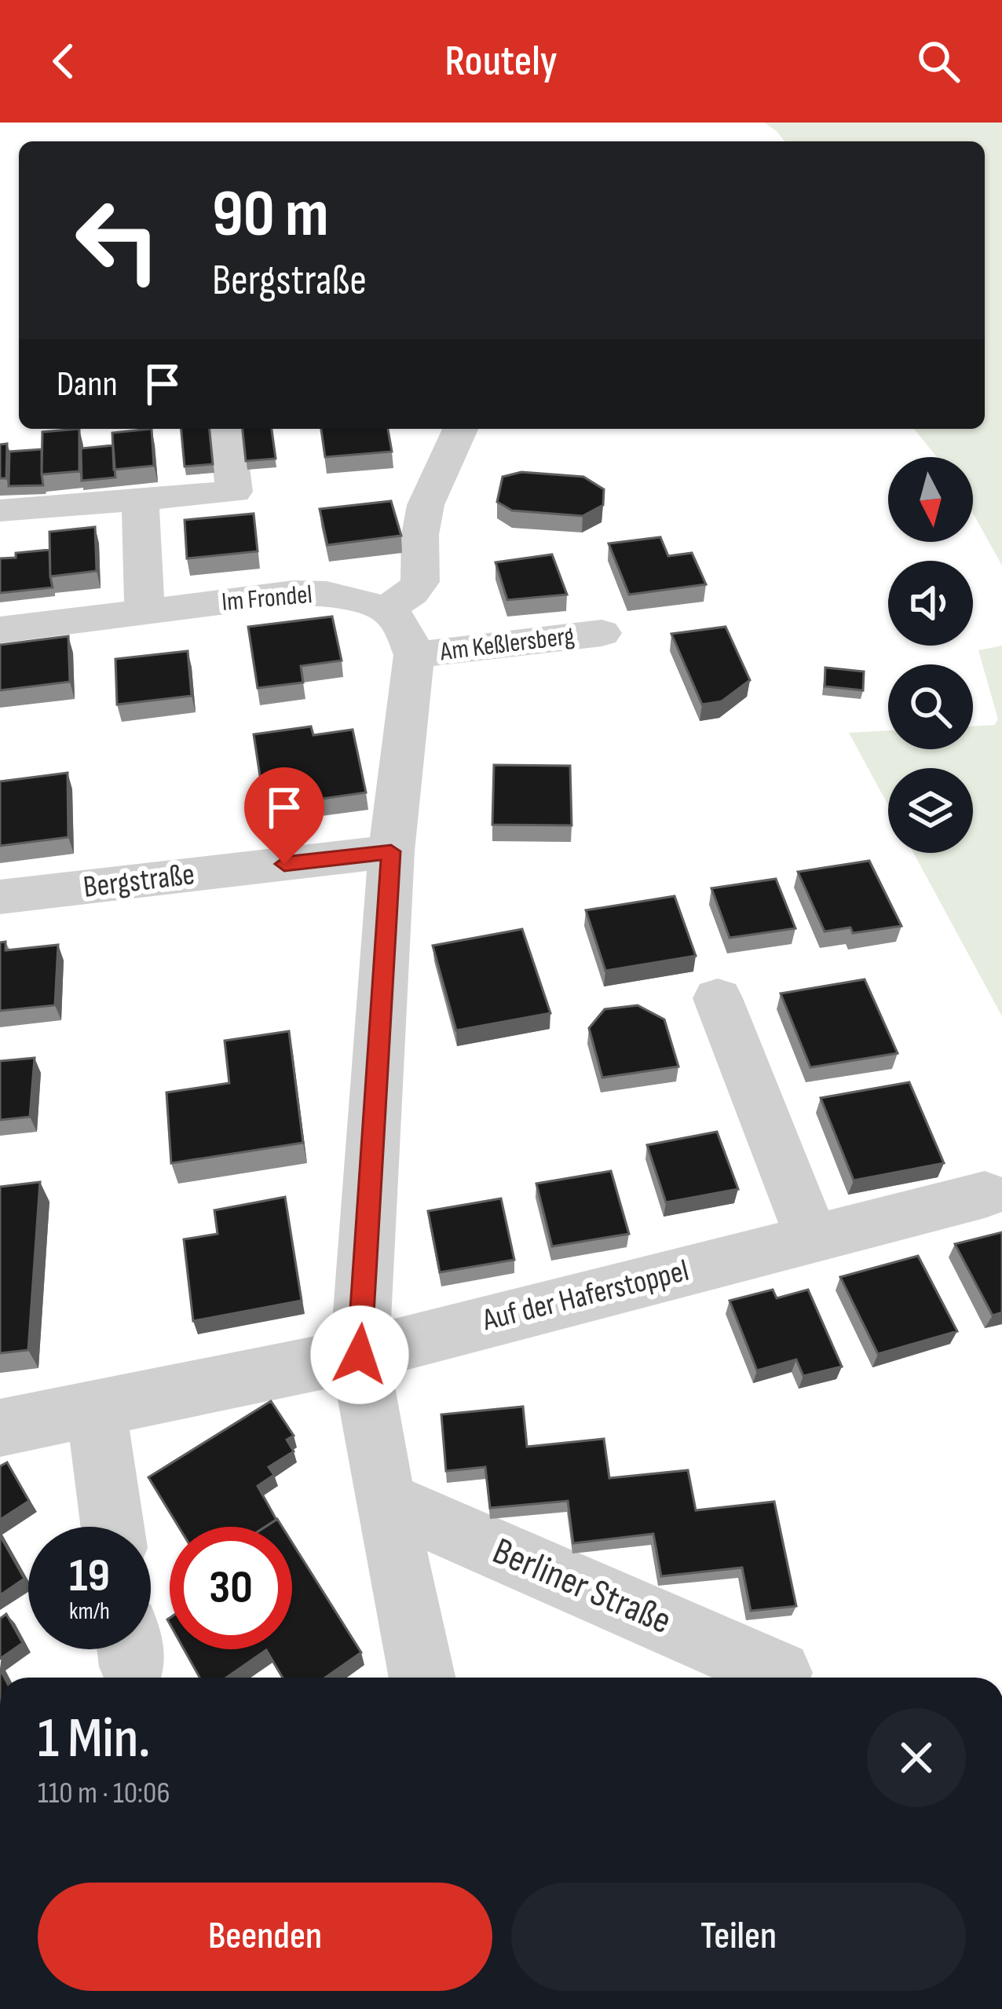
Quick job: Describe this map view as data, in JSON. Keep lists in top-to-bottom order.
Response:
{
  "streets": {
    "street": [
      "Im Frondel",
      "Am Keßlersberg",
      "Bergstraße",
      "Auf der Haferstoppel",
      "Berliner Straße"
    ]
  },
  "crossings": [
    ["Im Frondel", "Am Keßlersberg"],
    ["Am Keßlersberg", "Bergstraße"],
    ["Am Keßlersberg", "Auf der Haferstoppel"],
    ["Am Keßlersberg", "Berliner Straße"]
  ],
  "north": "bottom",
  "page": {
    "header": "Routely",
    "turn": ["90 m", "Bergstraße"],
    "then": "Dann",
    "speed": "19 km/h",
    "limit": "30",
    "heading": ["1 Min.", "110 m · 10:06"],
    "buttons": ["Beenden", "Teilen"]
  }
}
